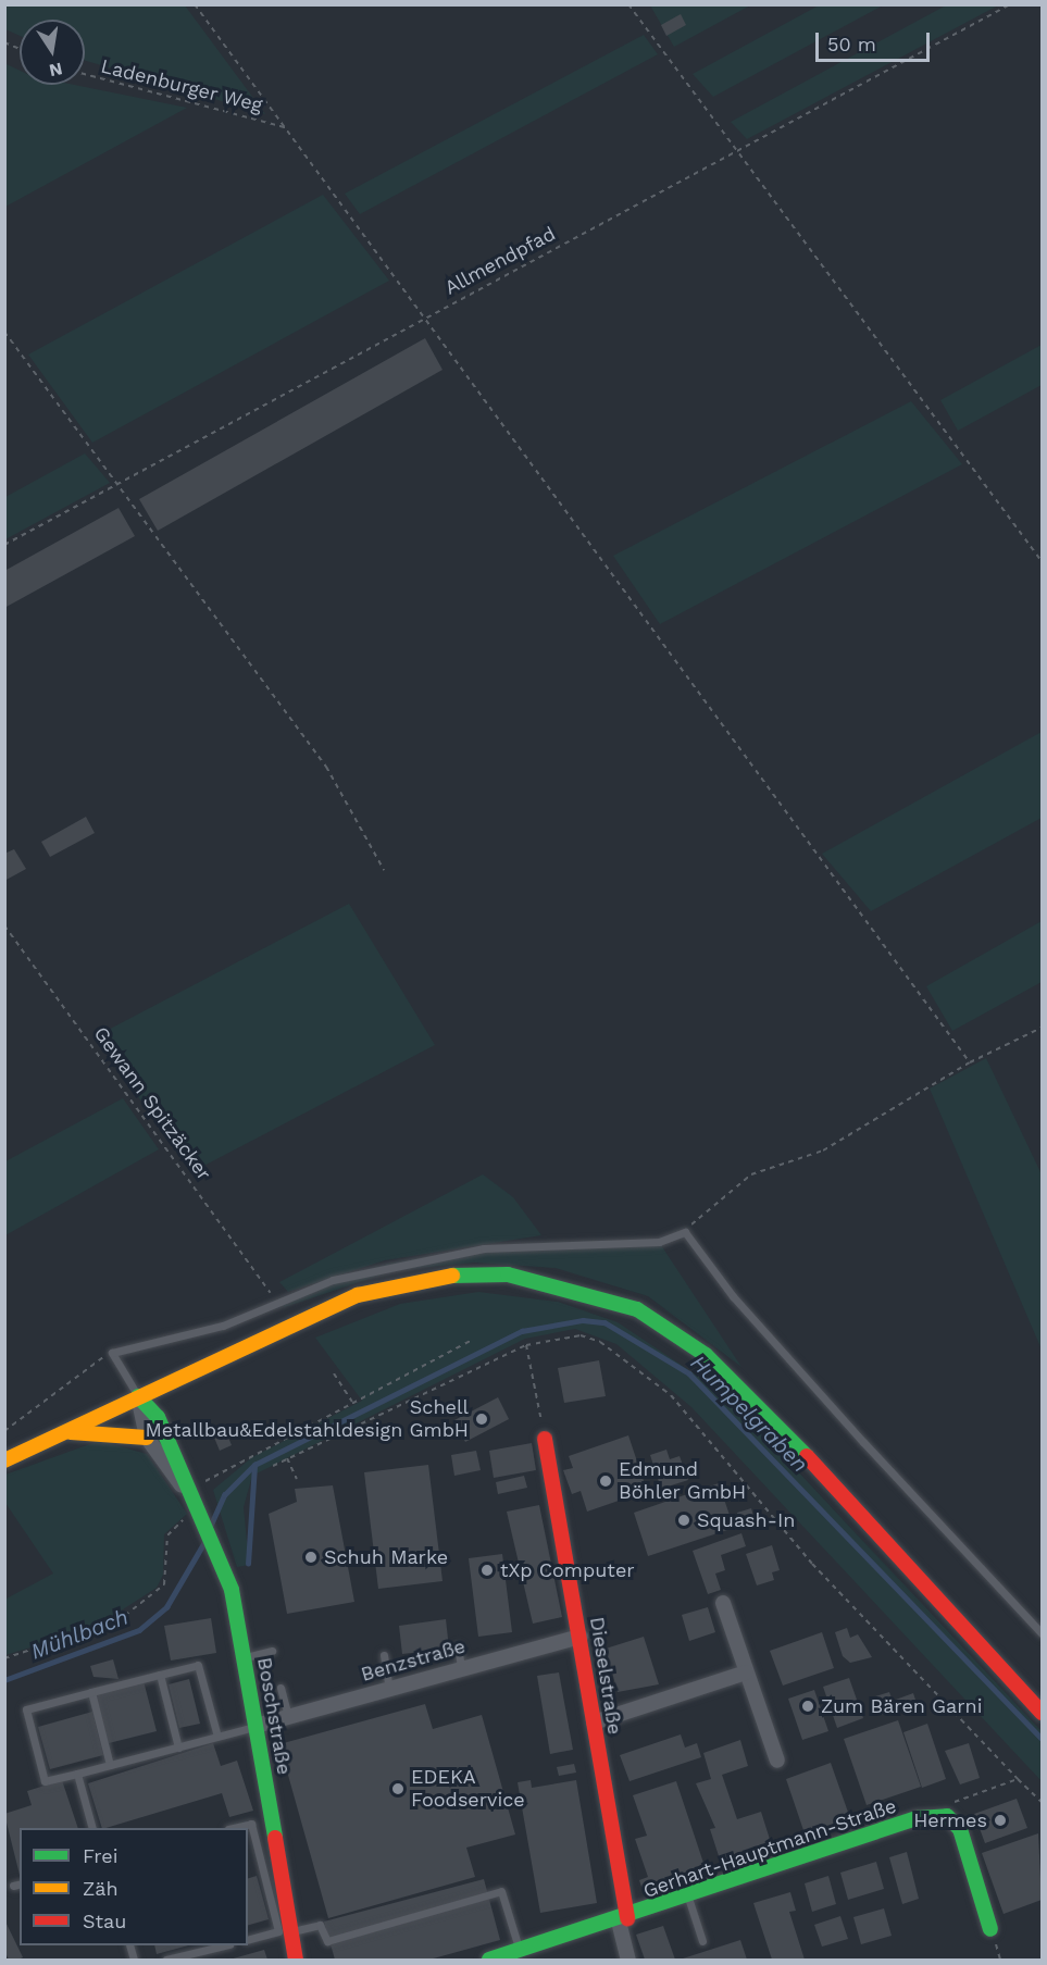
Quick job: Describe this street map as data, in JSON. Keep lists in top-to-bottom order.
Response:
{
  "streets": {
    "street": [
      "Benzstraße",
      "Dieselstraße",
      "Boschstraße",
      "Gerhart-Hauptmann-Straße"
    ],
    "path": ["Ladenburger Weg", "Allmendpfad", "Gewann Spitzäcker"]
  },
  "crossings": [
    ["Benzstraße", "Dieselstraße"],
    ["Benzstraße", "Boschstraße"],
    ["Dieselstraße", "Gerhart-Hauptmann-Straße"]
  ],
  "water": ["Humpelgraben", "Mühlbach"],
  "places": [
    "Schell Metallbau&Edelstahldesign GmbH",
    "Edmund Böhler GmbH",
    "Squash-In",
    "Schuh Marke",
    "tXp Computer",
    "Zum Bären Garni",
    "EDEKA Foodservice",
    "Hermes"
  ],
  "legend": ["Frei", "Zäh", "Stau"],
  "scale_bar": "50 m",
  "north": "bottom"
}
